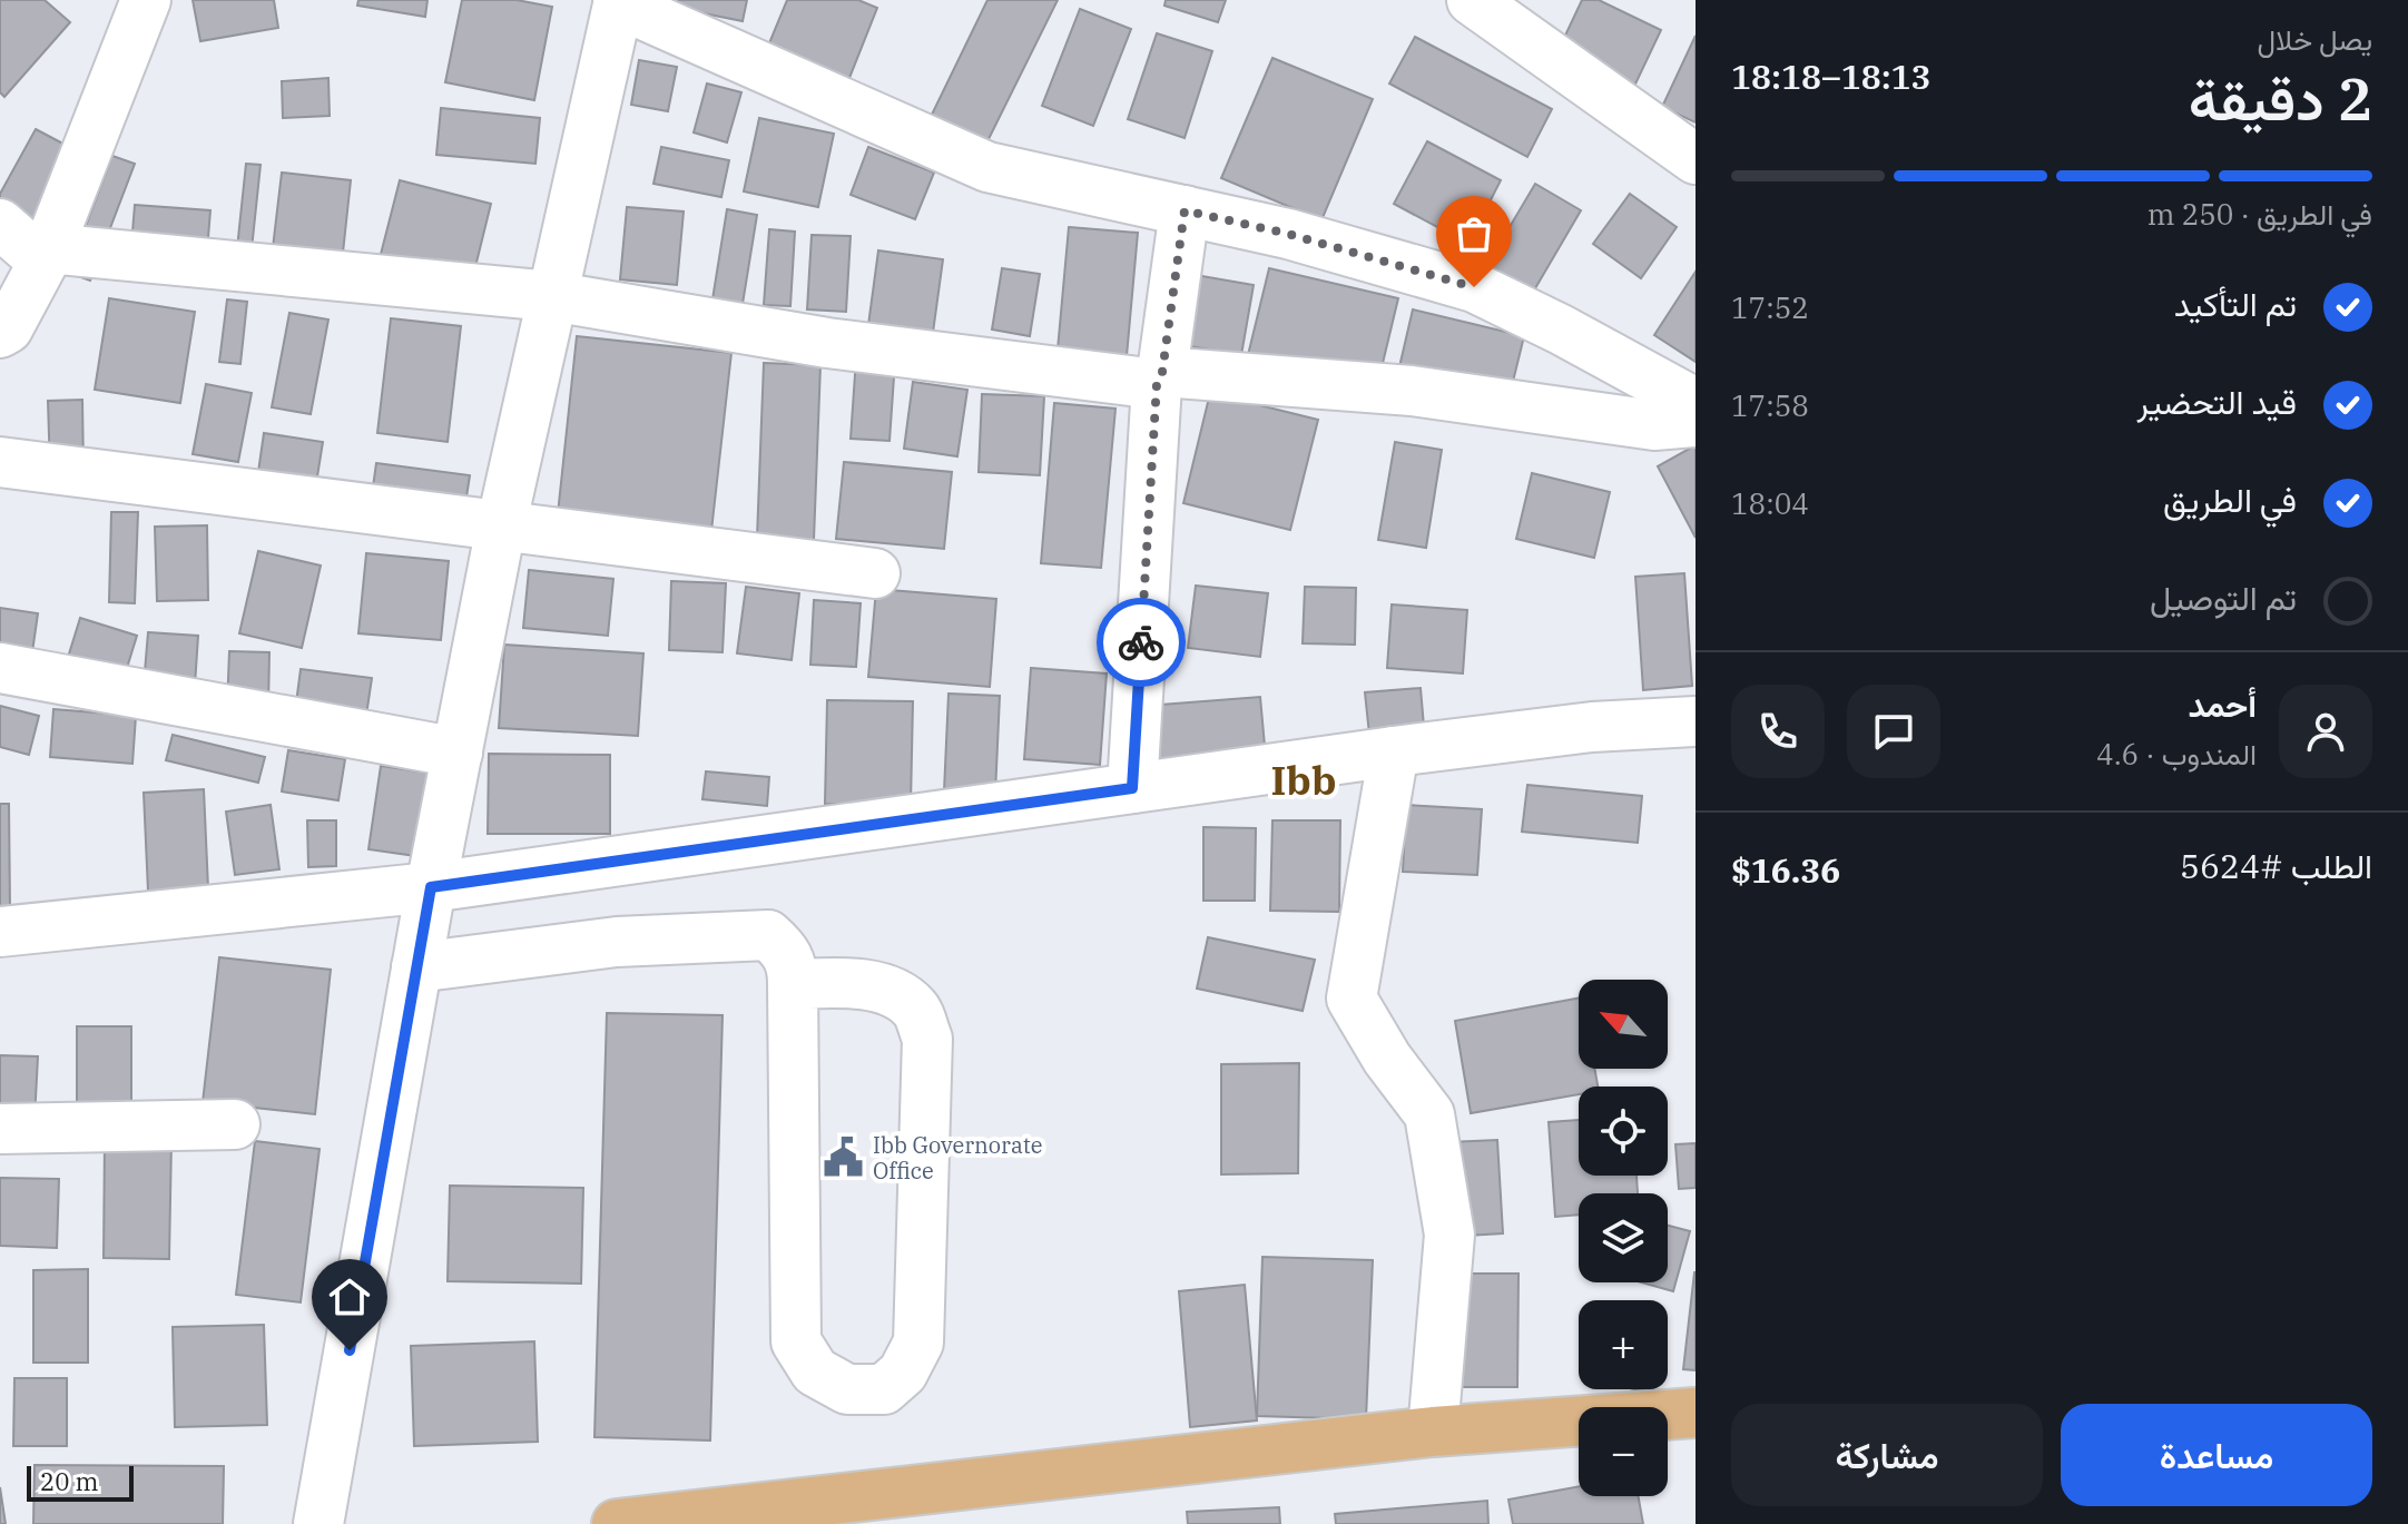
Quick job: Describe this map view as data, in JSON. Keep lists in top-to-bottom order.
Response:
{
  "districts": ["Ibb"],
  "places": {
    "public building": ["Ibb Governorate Office"]
  },
  "scale_bar": "20 m",
  "north": "top left",
  "page": {
    "heading": ["2 دقيقة", "يصل خلال", "18:13–18:18"],
    "panel": [
      "أحمد",
      "المندوب · 4.6",
      "الطلب #5624",
      "$16.36"
    ],
    "bar": "في الطريق · 250 m",
    "list": [
      ["تم التأكيد", "17:52"],
      ["قيد التحضير", "17:58"],
      ["في الطريق", "18:04"],
      "تم التوصيل"
    ],
    "map_buttons": ["+", "−"],
    "buttons": ["مساعدة", "مشاركة"],
    "scale": "20 m"
  }
}
